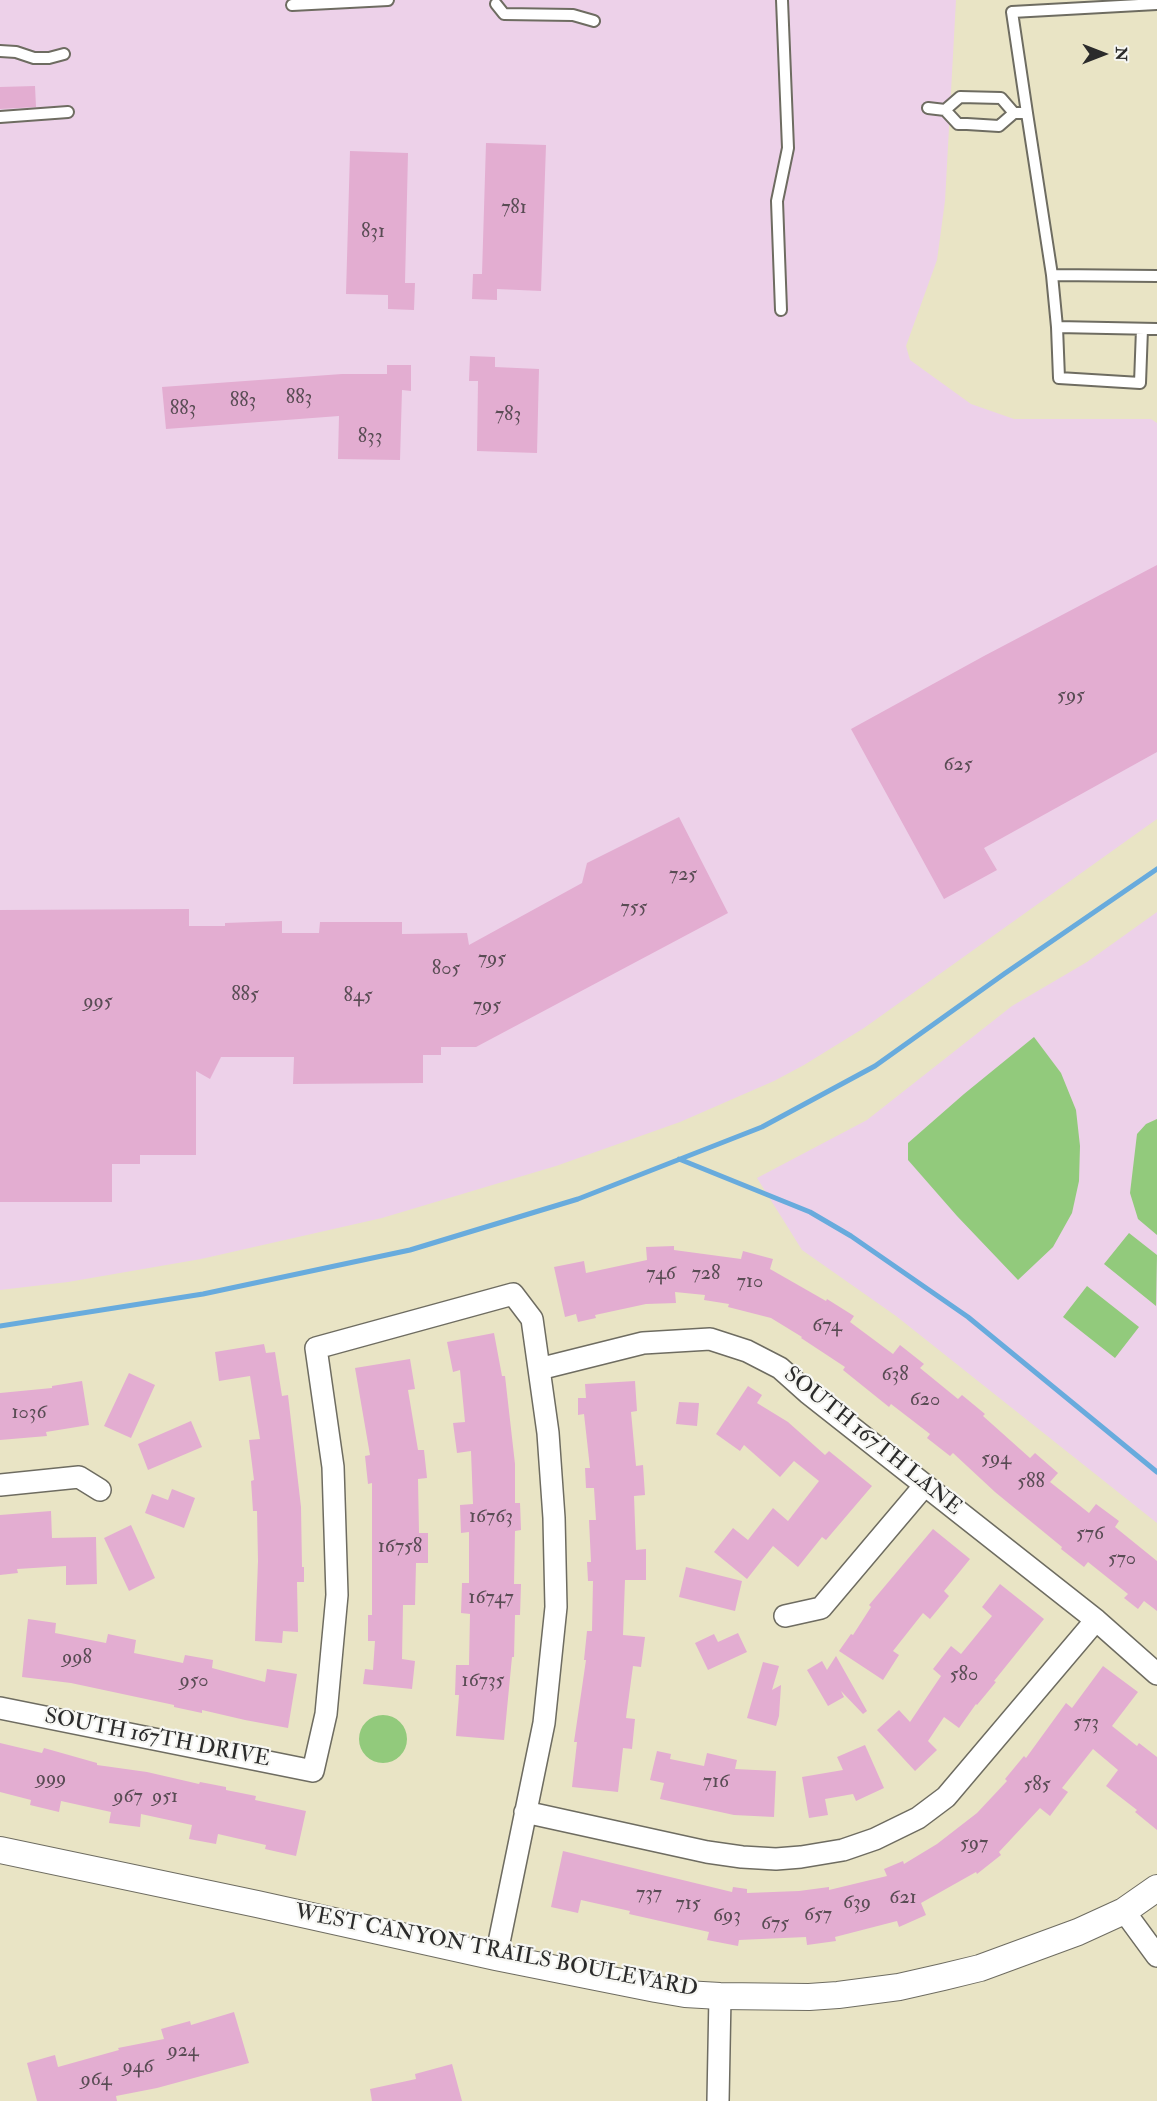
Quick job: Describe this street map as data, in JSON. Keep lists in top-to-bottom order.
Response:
{
  "streets": {
    "street": ["SOUTH 167TH LANE", "SOUTH 167TH DRIVE", "WEST CANYON TRAILS BOULEVARD"]
  },
  "crossings": [
    ["SOUTH 167TH LANE", "SOUTH 167TH DRIVE"]
  ],
  "house_numbers": [
    "781",
    "831",
    "883",
    "883",
    "883",
    "783",
    "833",
    "595",
    "625",
    "725",
    "755",
    "795",
    "805",
    "885",
    "845",
    "995",
    "795",
    "746",
    "728",
    "710",
    "674",
    "638",
    "620",
    "1036",
    "594",
    "588",
    "16763",
    "576",
    "16758",
    "570",
    "16747",
    "998",
    "580",
    "950",
    "16735",
    "573",
    "999",
    "716",
    "585",
    "967",
    "951",
    "597",
    "737",
    "621",
    "639",
    "715",
    "657",
    "693",
    "675",
    "924",
    "946",
    "964"
  ],
  "north": "right"
}
